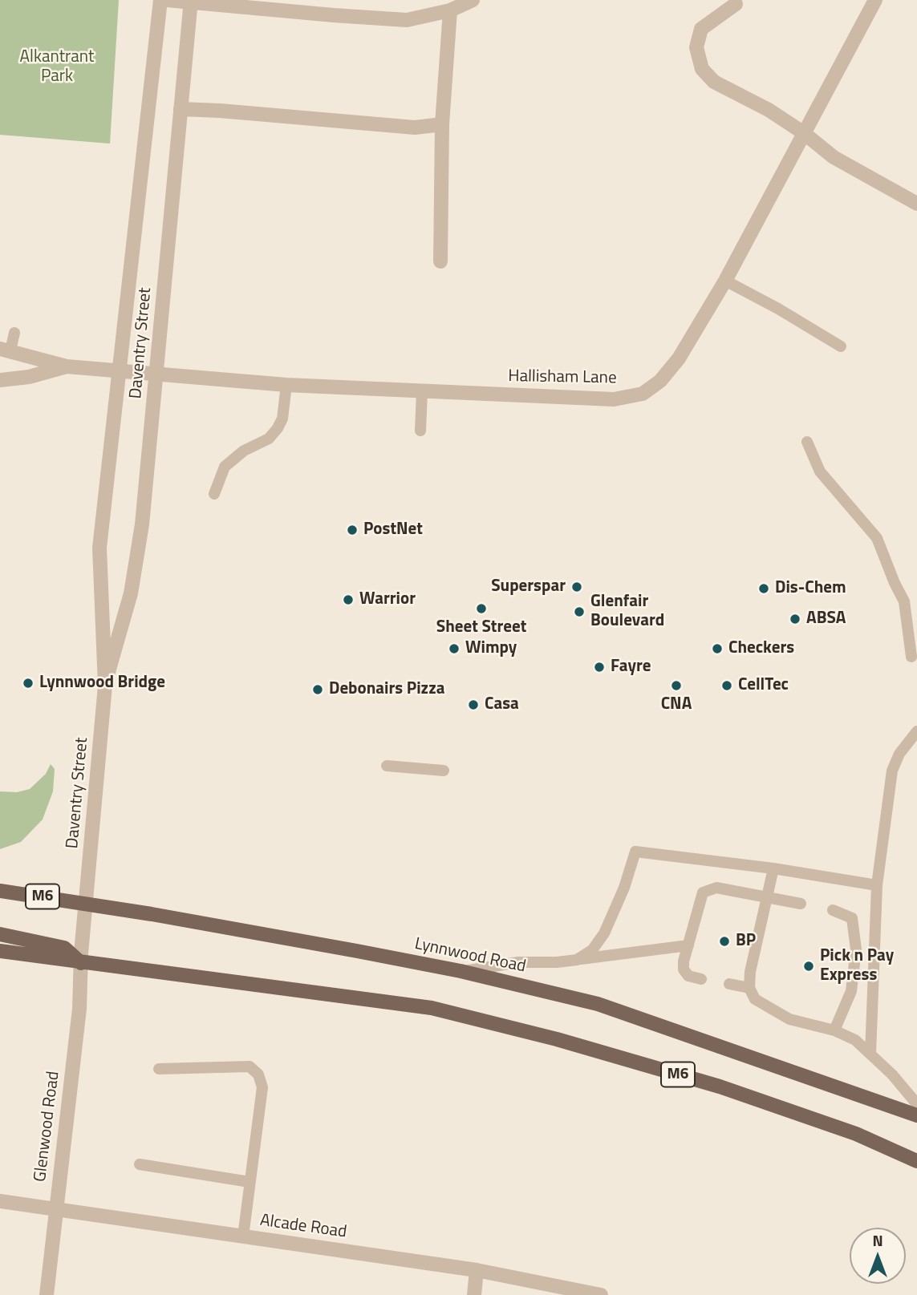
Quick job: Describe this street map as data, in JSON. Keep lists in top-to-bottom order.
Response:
{
  "streets": {
    "main road": ["M6", "Lynnwood Road"],
    "street": [
      "Daventry Street",
      "Hallisham Lane",
      "Glenwood Road",
      "Alcade Road"
    ]
  },
  "crossings": [
    ["Daventry Street", "Hallisham Lane"],
    ["Daventry Street", "M6"],
    ["Daventry Street", "Lynnwood Road"],
    ["Daventry Street", "Glenwood Road"],
    ["M6", "Glenwood Road"],
    ["Glenwood Road", "Alcade Road"]
  ],
  "parks": ["Alkantrant Park"],
  "places": [
    "PostNet",
    "Superspar",
    "Dis-Chem",
    "Warrior",
    "Sheet Street",
    "Glenfair Boulevard",
    "ABSA",
    "Wimpy",
    "Checkers",
    "Fayre",
    "Lynnwood Bridge",
    "CNA",
    "CellTec",
    "Debonairs Pizza",
    "Casa",
    "BP",
    "Pick n Pay Express"
  ],
  "north": "top"
}
